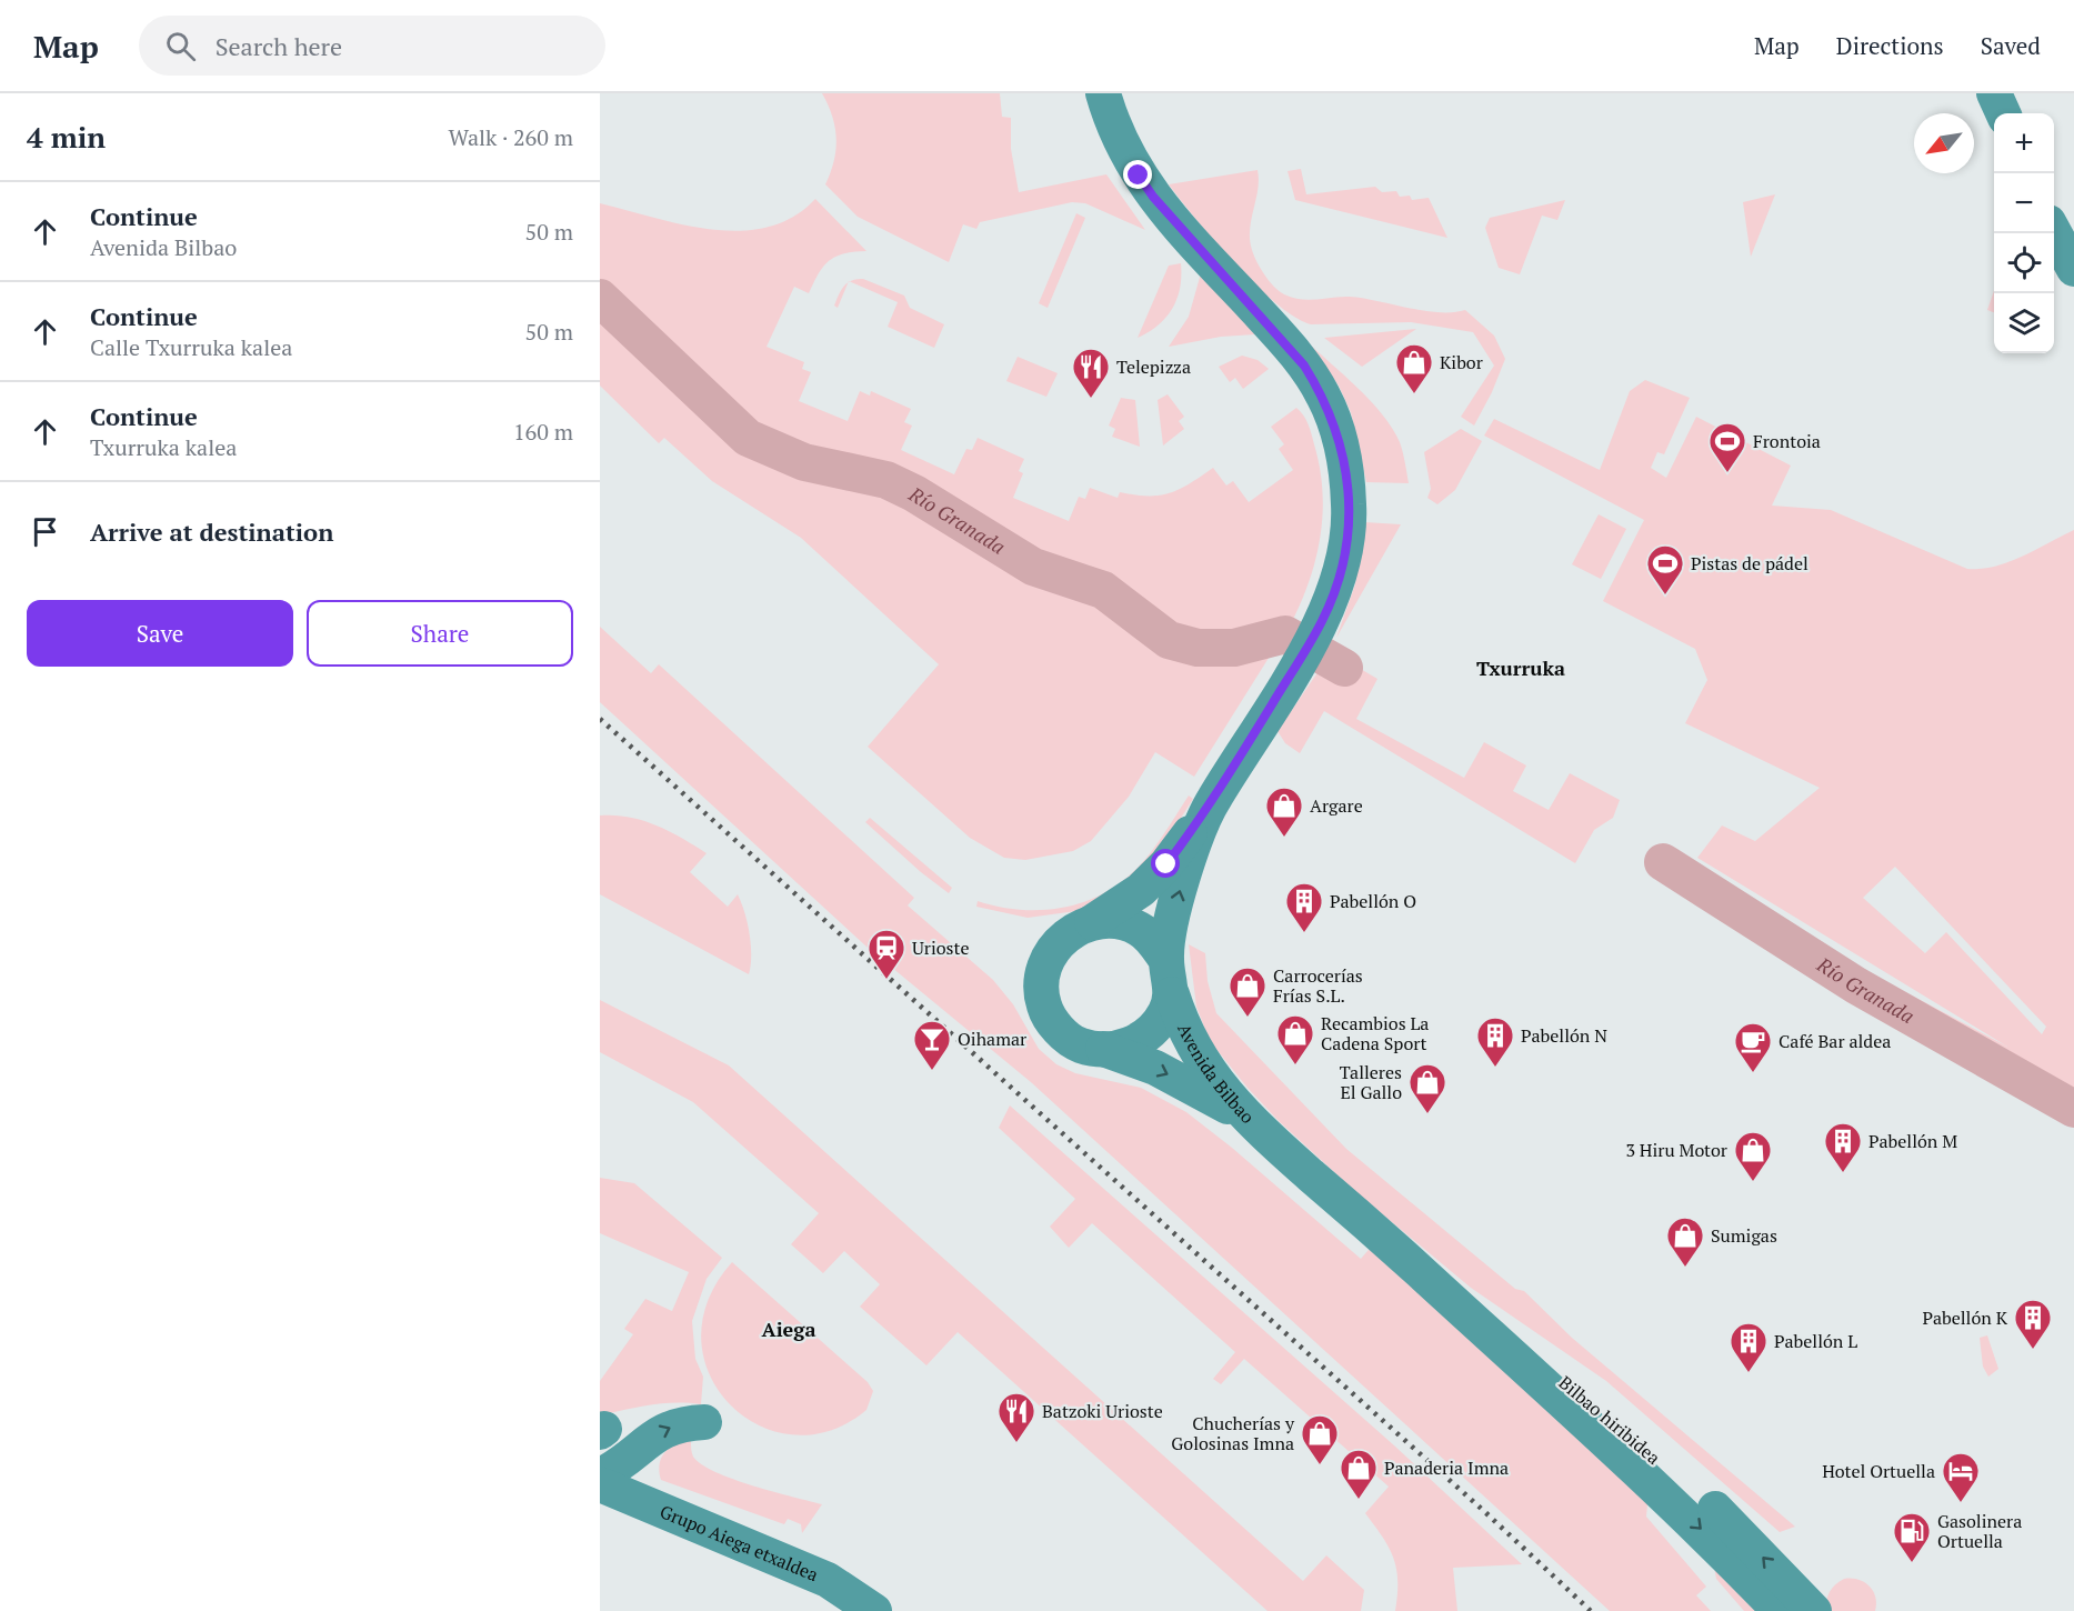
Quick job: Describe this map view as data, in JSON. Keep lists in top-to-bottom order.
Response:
{
  "streets": {
    "street": ["Avenida Bilbao", "Bilbao hiribidea", "Grupo Aiega etxaldea"]
  },
  "crossings": [
    ["Avenida Bilbao", "Bilbao hiribidea"]
  ],
  "one_way": ["Avenida Bilbao"],
  "districts": ["Txurruka", "Aiega"],
  "water": ["Río Granada"],
  "places": {
    "shop": [
      "Kibor",
      "Argare",
      "Carrocerías Frías S.L.",
      "Recambios La Cadena Sport",
      "Talleres El Gallo",
      "3 Hiru Motor",
      "Sumigas",
      "Chucherías y Golosinas Imna",
      "Panaderia Imna"
    ],
    "restaurant": ["Telepizza", "Batzoki Urioste"],
    "sports": ["Frontoia", "Pistas de pádel"],
    "building": [
      "Pabellón O",
      "Pabellón N",
      "Pabellón M",
      "Pabellón K",
      "Pabellón L"
    ],
    "station": ["Urioste"],
    "bar": ["Oihamar"],
    "cafe": ["Café Bar aldea"],
    "hotel": ["Hotel Ortuella"],
    "fuel station": ["Gasolinera Ortuella"]
  },
  "north": "bottom left",
  "page": {
    "header": "Map",
    "search": "Search here",
    "nav": ["Map", "Directions", "Saved"],
    "heading": ["4 min", "Walk · 260 m"],
    "map_buttons": ["+", "−"],
    "list": [
      ["Continue", "Avenida Bilbao", "50 m"],
      ["Continue", "Calle Txurruka kalea", "50 m"],
      ["Continue", "Txurruka kalea", "160 m"],
      "Arrive at destination"
    ],
    "buttons": ["Save", "Share"]
  }
}
